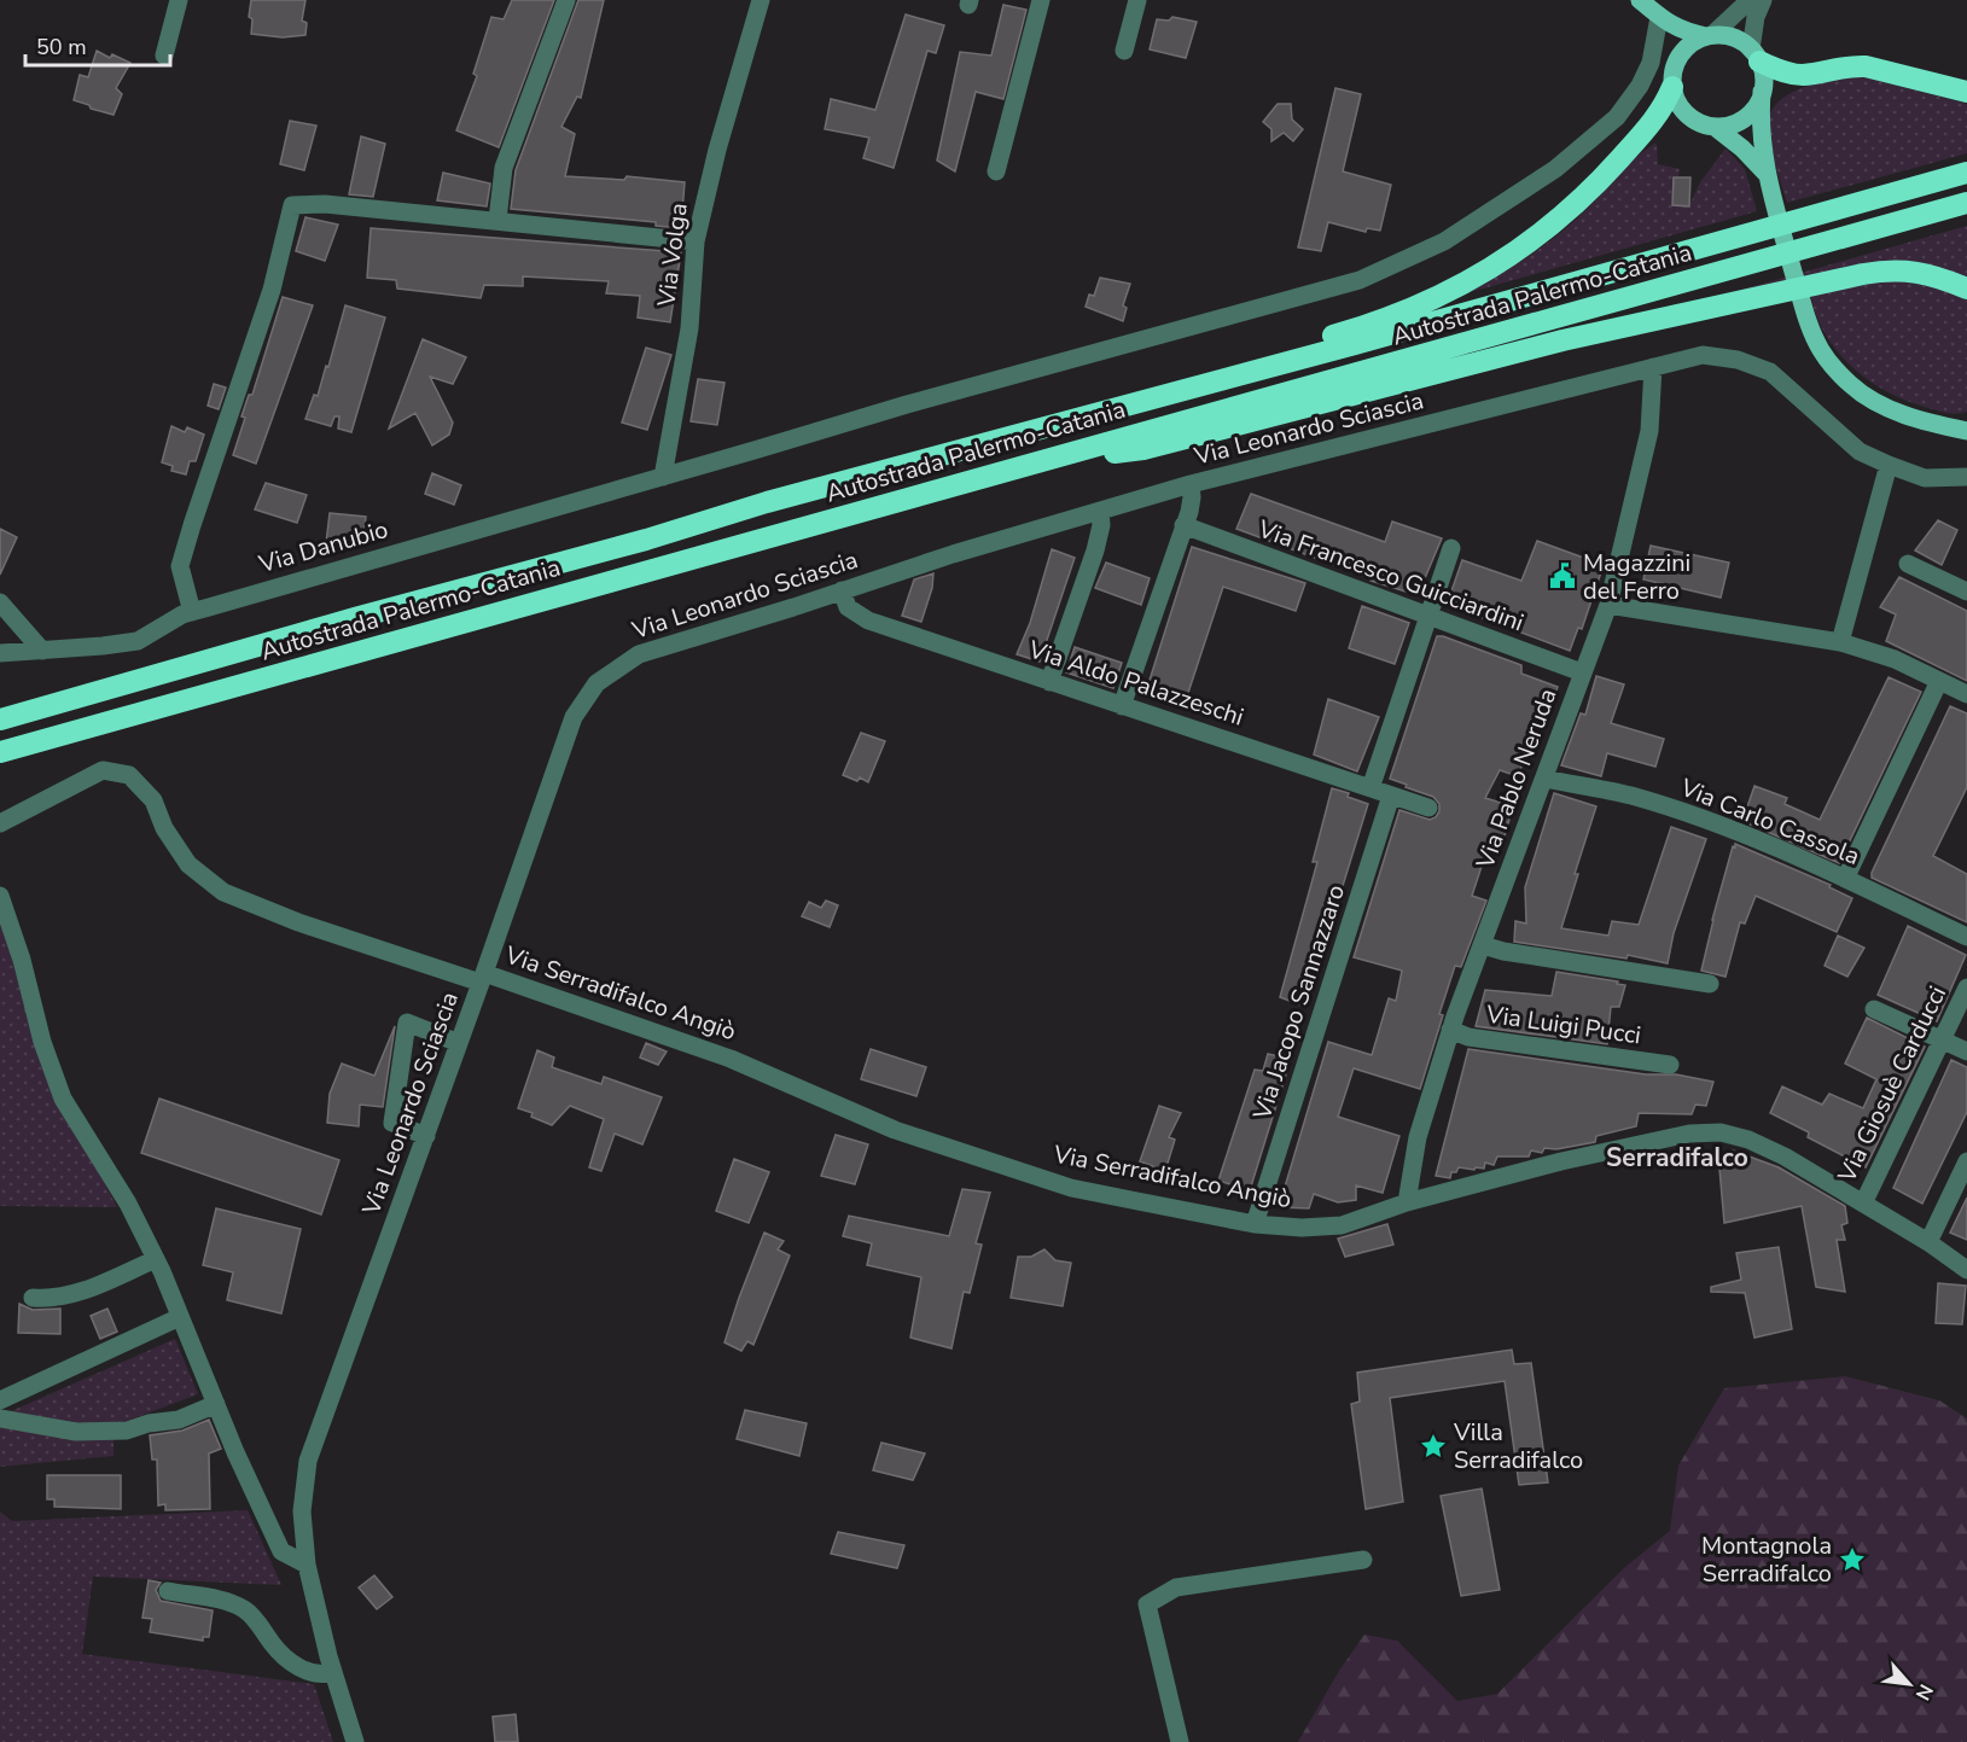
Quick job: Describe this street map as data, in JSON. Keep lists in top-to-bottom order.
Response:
{
  "streets": {
    "highway": ["Autostrada Palermo-Catania"],
    "street": [
      "Via Volga",
      "Via Leonardo Sciascia",
      "Via Danubio",
      "Via Francesco Guicciardini",
      "Via Aldo Palazzeschi",
      "Via Pablo Neruda",
      "Via Carlo Cassola",
      "Via Serradifalco Angiò",
      "Via Jacopo Sannazzaro",
      "Via Luigi Pucci",
      "Via Giosuè Carducci"
    ]
  },
  "crossings": [
    ["Via Volga", "Via Danubio"],
    ["Via Leonardo Sciascia", "Via Aldo Palazzeschi"],
    ["Via Leonardo Sciascia", "Via Pablo Neruda"],
    ["Via Leonardo Sciascia", "Via Serradifalco Angiò"],
    ["Via Francesco Guicciardini", "Via Pablo Neruda"],
    ["Via Aldo Palazzeschi", "Via Jacopo Sannazzaro"],
    ["Via Pablo Neruda", "Via Carlo Cassola"],
    ["Via Pablo Neruda", "Via Serradifalco Angiò"],
    ["Via Pablo Neruda", "Via Luigi Pucci"],
    ["Via Serradifalco Angiò", "Via Jacopo Sannazzaro"],
    ["Via Serradifalco Angiò", "Via Giosuè Carducci"]
  ],
  "districts": ["Serradifalco"],
  "places": {
    "public building": ["Magazzini del Ferro"],
    "place": ["Villa Serradifalco", "Montagnola Serradifalco"]
  },
  "scale_bar": "50 m",
  "north": "bottom right"
}
